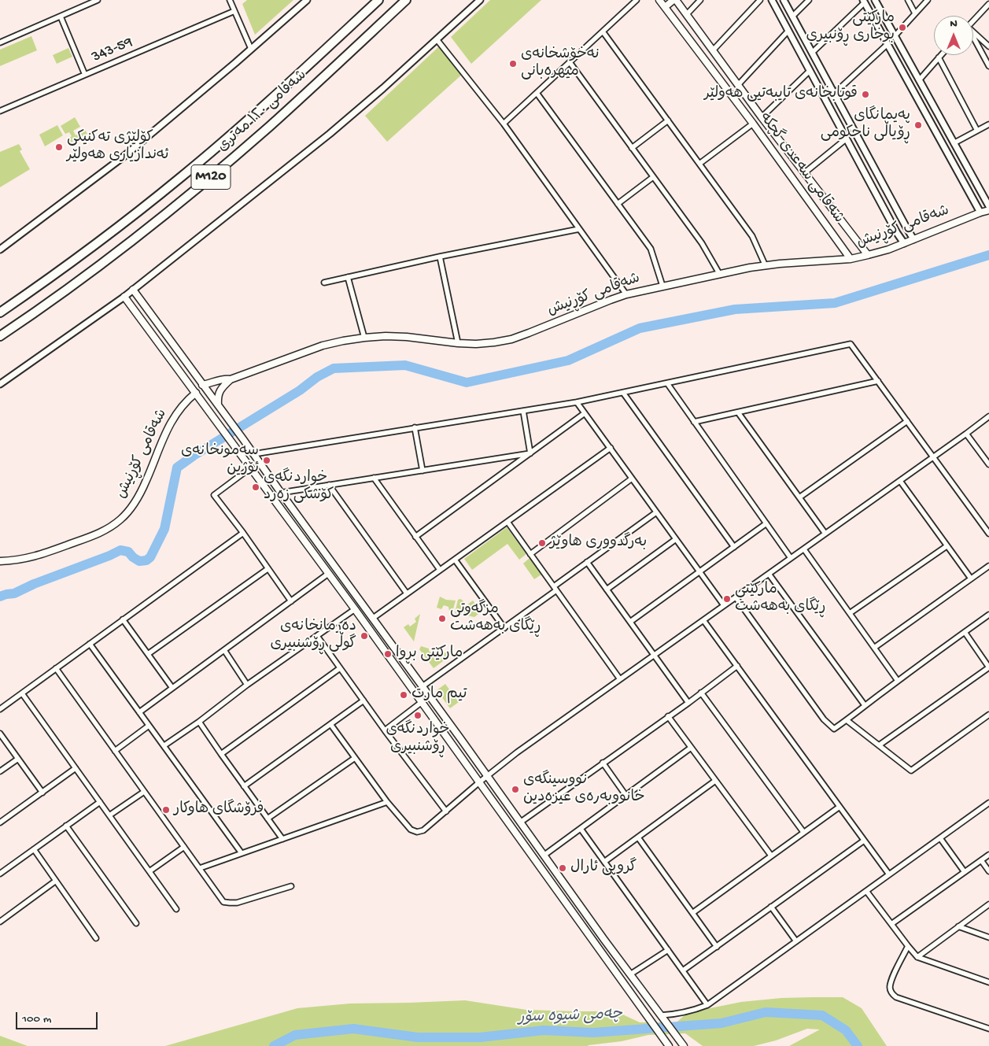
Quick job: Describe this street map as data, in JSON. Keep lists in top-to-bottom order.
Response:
{
  "streets": {
    "highway": ["شەقامی ١٢٠ مەتری", "M120"],
    "main road": ["شەقامی سەعدی گچکە", "شەقامی کۆڕنیش"],
    "street": ["343-59"]
  },
  "crossings": [
    ["شەقامی سەعدی گچکە", "شەقامی کۆڕنیش"]
  ],
  "water": ["چەمی شیوە سۆر"],
  "places": [
    "مارکێتی بوخاری ڕۆنبیری",
    "نەخۆشخانەی میهرەبانی",
    "قوتابخانەی تایبەتیی هەولێر",
    "پەیمانگای ڕۆیاڵی ناحکومی",
    "کۆلێژی تەکنیکی ئەندازیاری هەولێر",
    "سەمونخانەی ئۆژین",
    "خواردنگەی کۆشکی زەرد",
    "بەرگدووری هاوێژ",
    "مارکێتی ڕێگای بەهەشت",
    "مزگەوتی ڕێگای بەھەشت",
    "دەرمانخانەی گوڵی ڕۆشنبیری",
    "مارکێتی بڕوا",
    "تیم مارت",
    "خواردنگەی ڕۆشنبیری",
    "نووسینگەی خانووبەرەی عیزەدین",
    "فرۆشگای ھاوکار",
    "گروپی ئارال"
  ],
  "scale_bar": "100 m",
  "north": "top"
}
